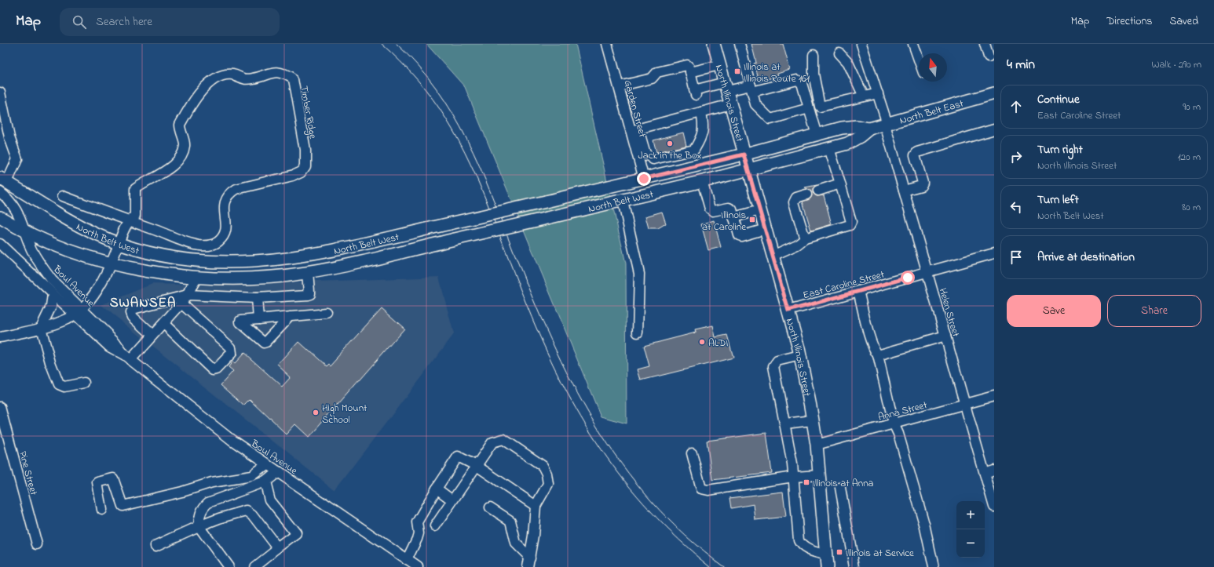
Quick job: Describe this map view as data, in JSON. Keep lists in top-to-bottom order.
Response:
{
  "streets": {
    "main road": ["North Illinois Street", "North Belt East", "North Belt West"],
    "street": [
      "Garden Street",
      "Timber Ridge",
      "East Caroline Street",
      "Boul Avenue",
      "Helen Street",
      "Anna Street",
      "Pine Street"
    ]
  },
  "crossings": [
    ["North Illinois Street", "North Belt East"],
    ["North Illinois Street", "North Belt West"],
    ["North Illinois Street", "East Caroline Street"],
    ["North Illinois Street", "Anna Street"],
    ["Garden Street", "North Belt West"],
    ["North Belt East", "North Belt West"],
    ["North Belt East", "Helen Street"],
    ["North Belt West", "Boul Avenue"],
    ["East Caroline Street", "Helen Street"],
    ["Helen Street", "Anna Street"]
  ],
  "districts": ["SWANSEA"],
  "places": {
    "transit": [
      "Illinois at Illinois Route 161",
      "Illinois at Caroline",
      "Illinois at Anna",
      "Illinois at Service"
    ],
    "other": ["Jack in the Box", "ALDI", "High Mount School"]
  },
  "north": "top",
  "page": {
    "header": "Map",
    "search": "Search here",
    "nav": ["Map", "Directions", "Saved"],
    "heading": ["4 min", "Walk · 290 m"],
    "list": [
      ["Continue", "East Caroline Street", "90 m"],
      ["Turn right", "North Illinois Street", "120 m"],
      ["Turn left", "North Belt West", "80 m"],
      "Arrive at destination"
    ],
    "buttons": ["Save", "Share"],
    "map_buttons": ["+", "−"]
  }
}
